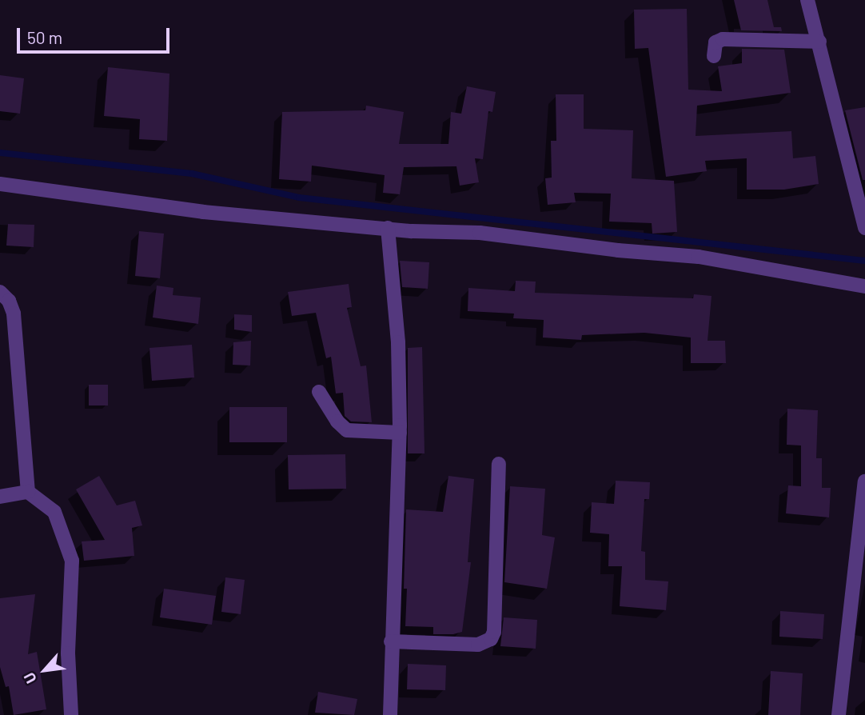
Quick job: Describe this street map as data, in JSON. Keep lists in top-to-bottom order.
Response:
{
  "scale_bar": "50 m",
  "north": "bottom left"
}
